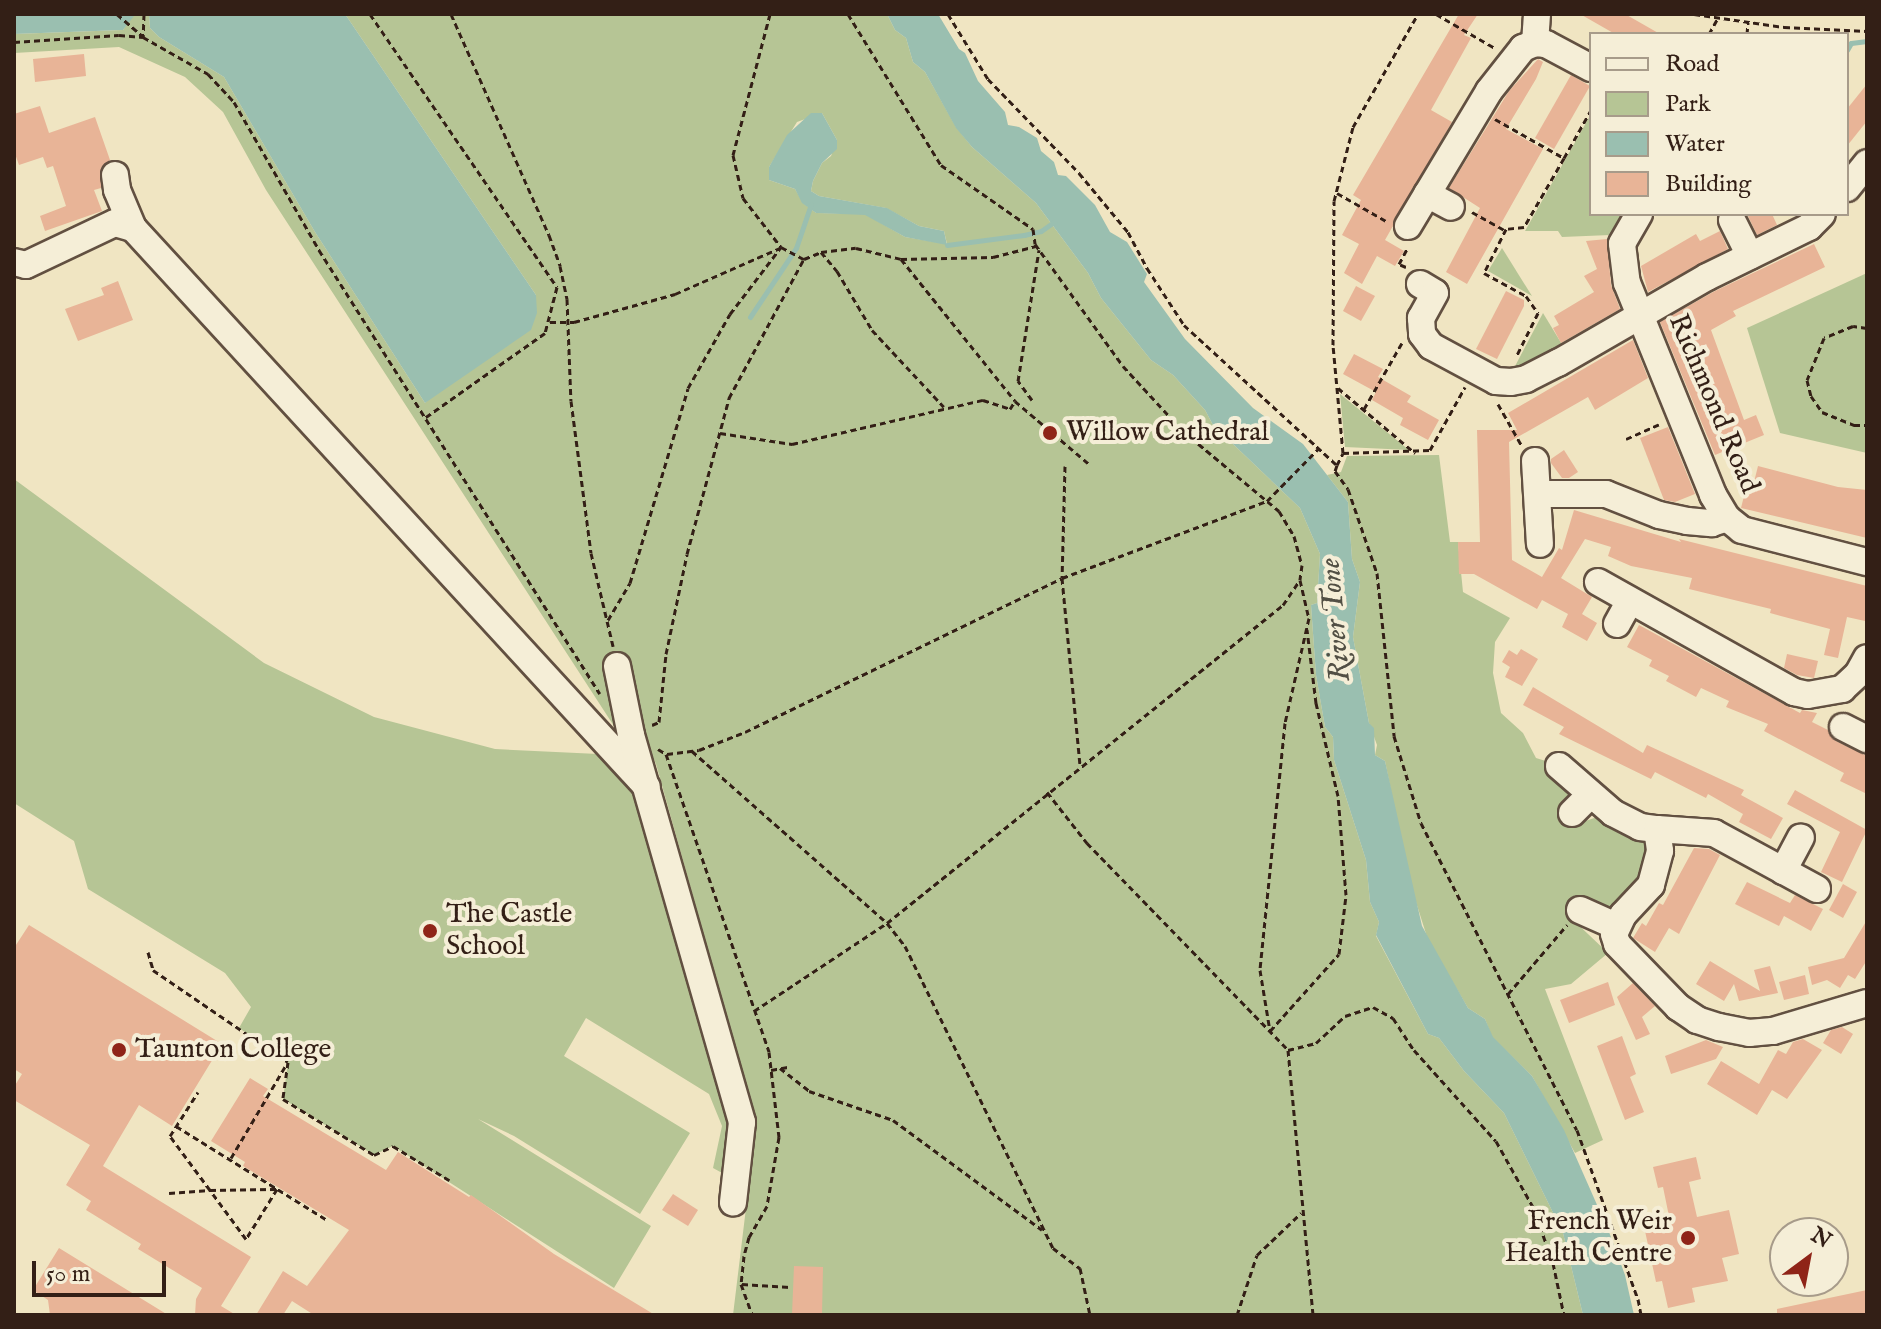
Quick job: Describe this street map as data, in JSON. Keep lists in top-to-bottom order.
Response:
{
  "streets": {
    "street": ["Richmond Road"]
  },
  "water": ["River Tone"],
  "places": [
    "Willow Cathedral",
    "The Castle School",
    "Taunton College",
    "French Weir Health Centre"
  ],
  "legend": [
    "Road",
    "Park",
    "Water",
    "Building"
  ],
  "scale_bar": "50 m",
  "north": "top right"
}
